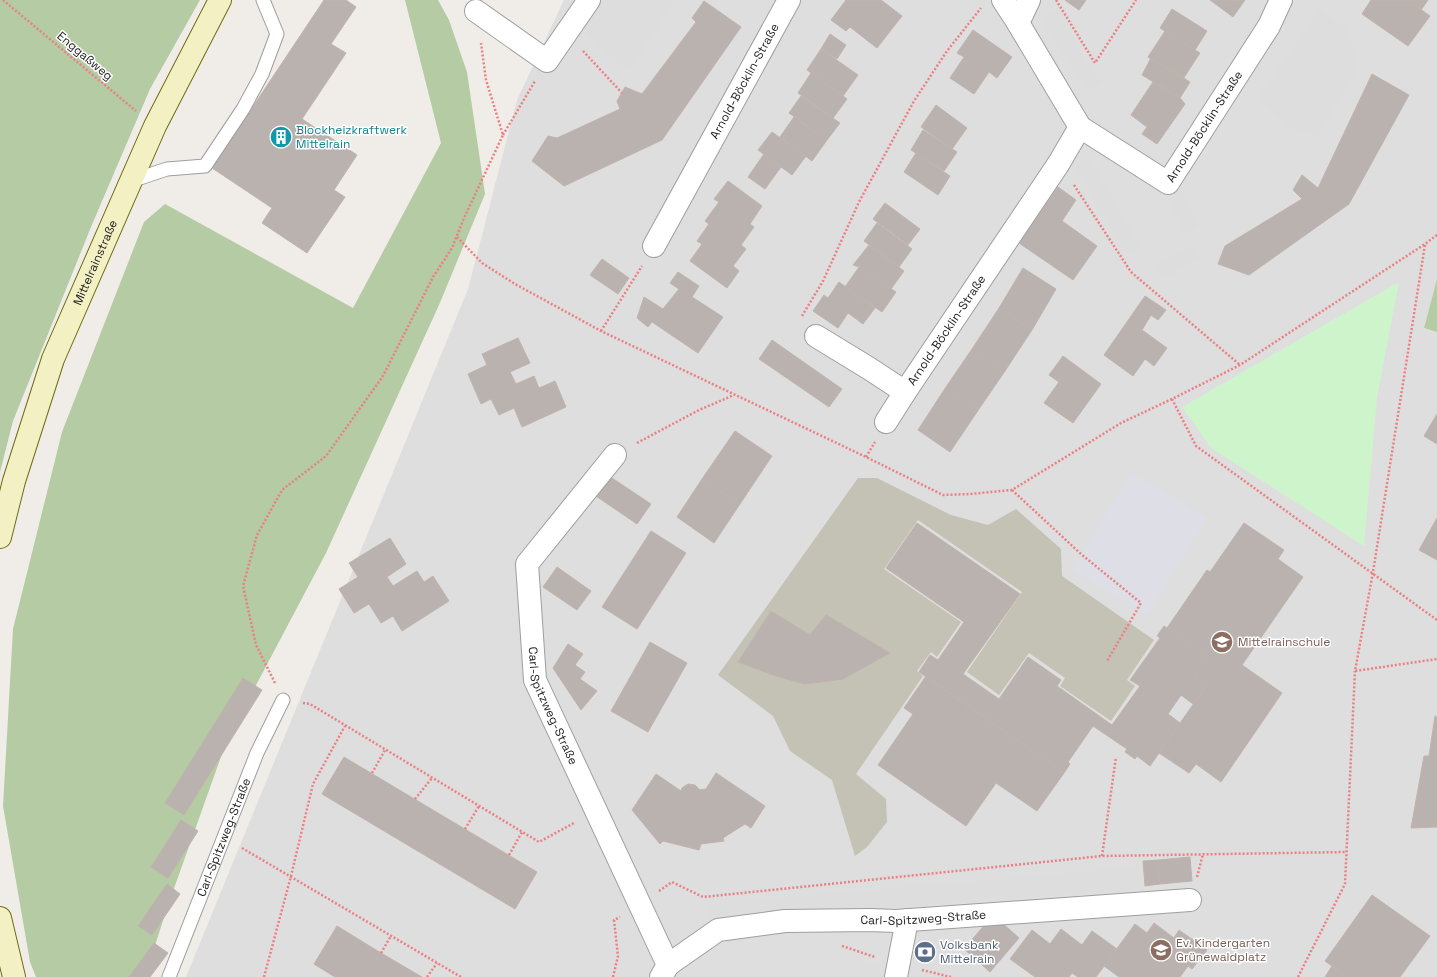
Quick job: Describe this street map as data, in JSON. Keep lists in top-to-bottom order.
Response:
{
  "streets": {
    "street": ["Arnold-Böcklin-Straße", "Mittelrainstraße", "Carl-Spitzweg-Straße"],
    "path": ["Enggaßweg"]
  },
  "crossings": [
    ["Enggaßweg", "Mittelrainstraße"]
  ],
  "places": {
    "building": ["Blockheizkraftwerk Mittelrain"],
    "school or university": ["Mittelrainschule", "Ev. Kindergarten Grünewaldplatz"],
    "bank": ["Volksbank Mittelrain"]
  }
}
